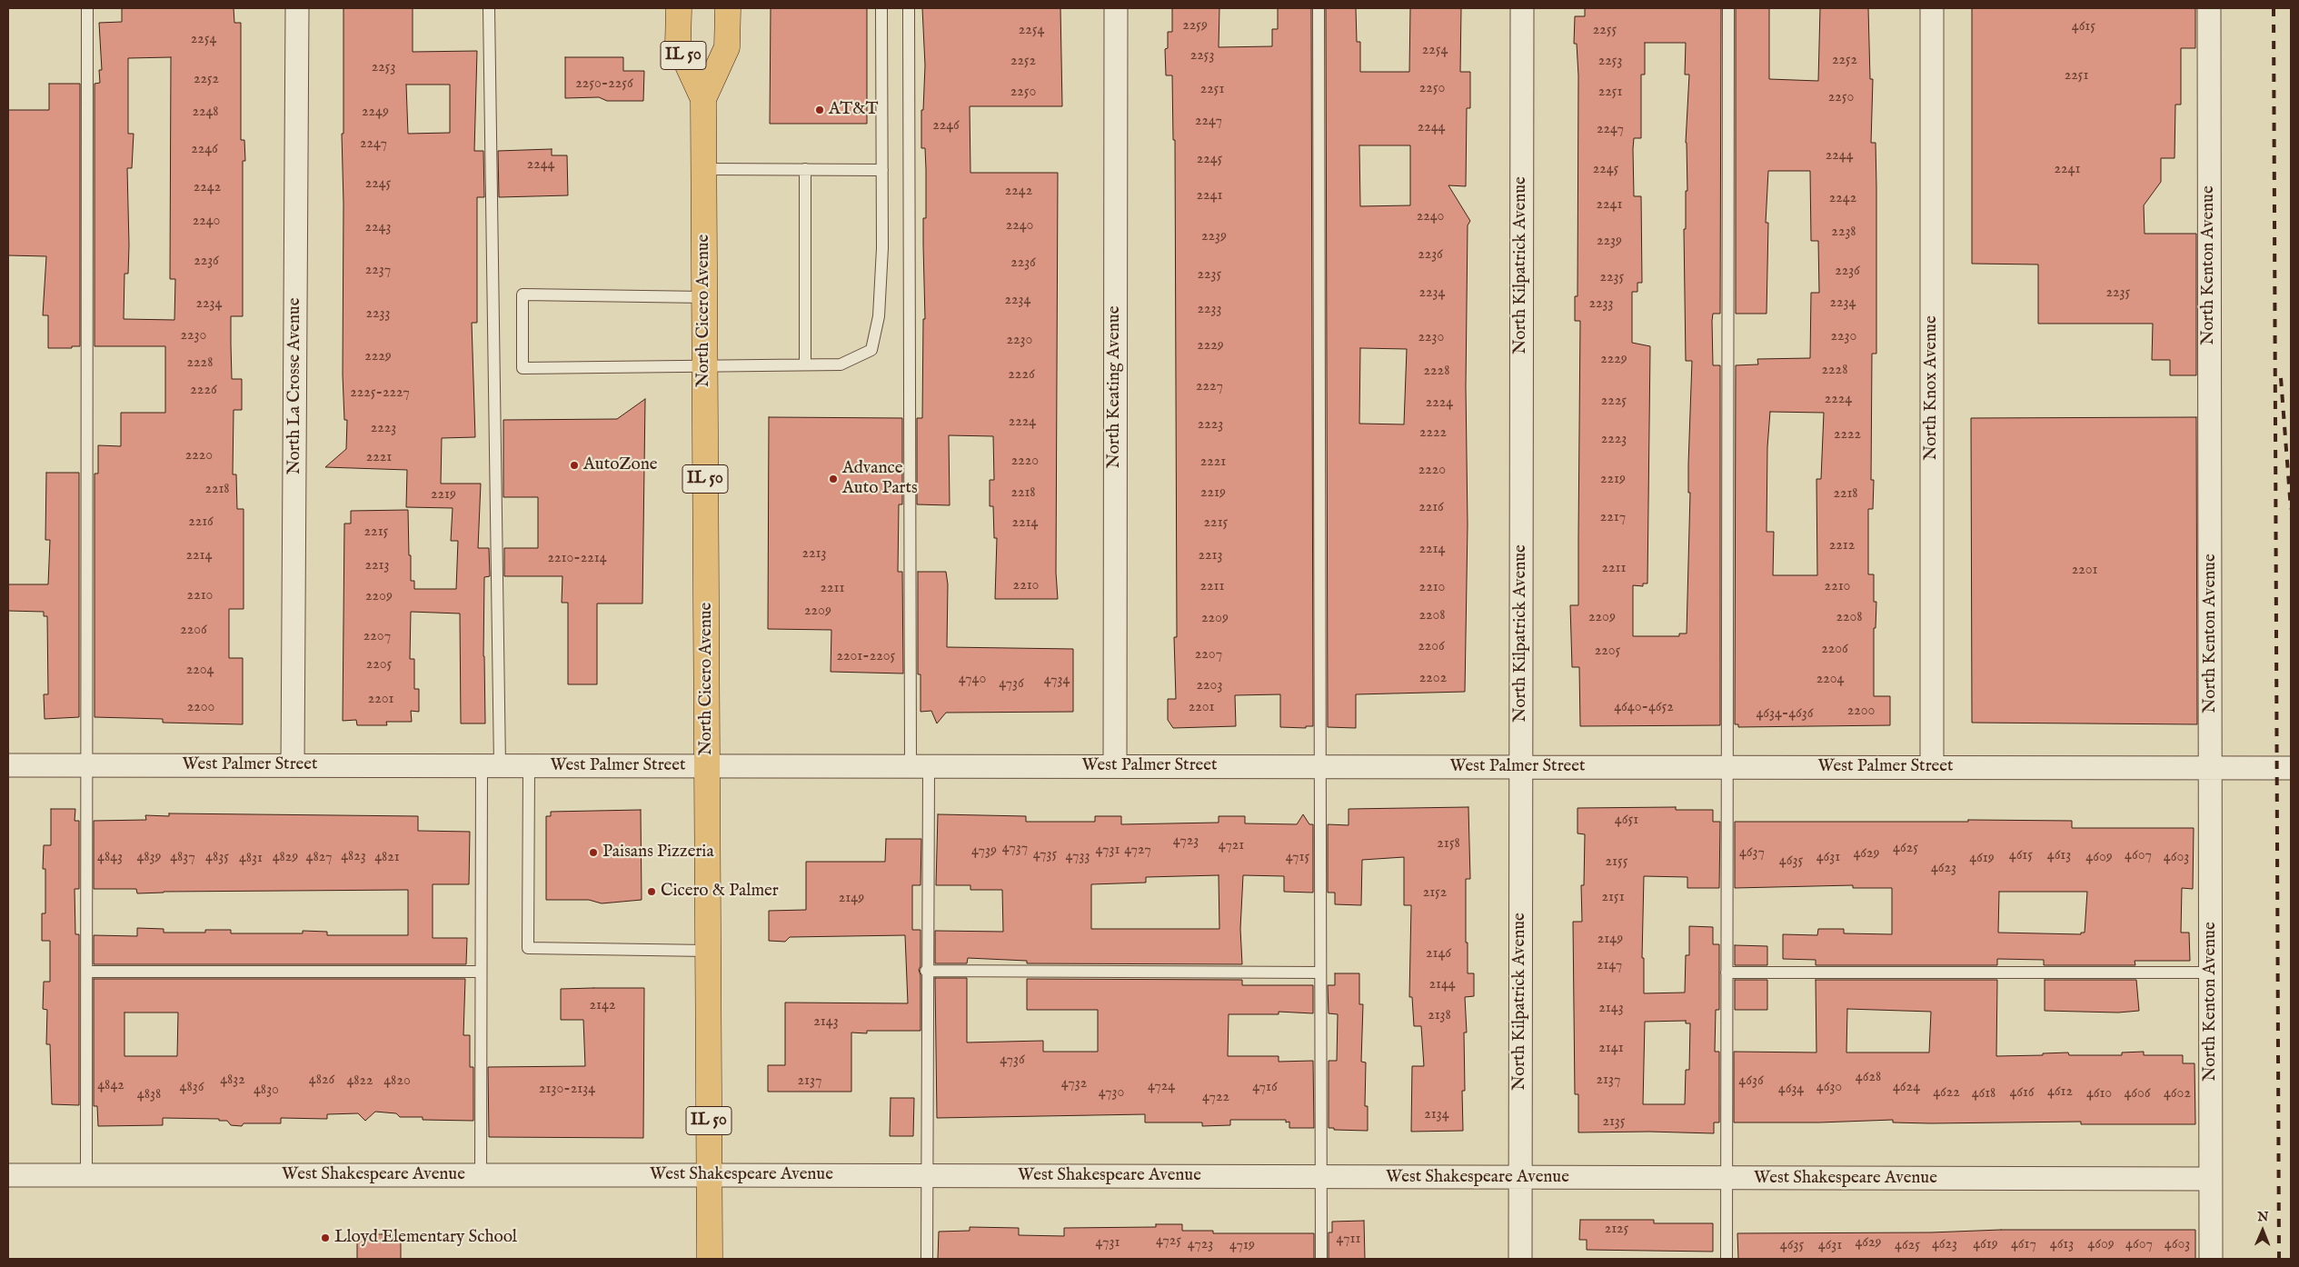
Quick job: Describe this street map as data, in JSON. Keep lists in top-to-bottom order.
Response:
{
  "streets": {
    "main road": ["IL 50", "North Cicero Avenue"],
    "street": [
      "North Kilpatrick Avenue",
      "North Kenton Avenue",
      "North La Crosse Avenue",
      "North Keating Avenue",
      "North Knox Avenue",
      "West Palmer Street",
      "West Shakespeare Avenue"
    ]
  },
  "crossings": [
    ["North Kilpatrick Avenue", "West Palmer Street"],
    ["North Kilpatrick Avenue", "West Shakespeare Avenue"],
    ["North Kenton Avenue", "West Palmer Street"],
    ["North Kenton Avenue", "West Shakespeare Avenue"],
    ["North Cicero Avenue", "West Palmer Street"],
    ["North Cicero Avenue", "West Shakespeare Avenue"],
    ["North La Crosse Avenue", "West Palmer Street"],
    ["North Keating Avenue", "West Palmer Street"],
    ["North Knox Avenue", "West Palmer Street"]
  ],
  "places": [
    "AT&T",
    "AutoZone",
    "Advance Auto Parts",
    "Paisans Pizzeria",
    "Cicero & Palmer",
    "Lloyd Elementary School"
  ],
  "house_numbers": [
    "2259",
    "4615",
    "2254",
    "2255",
    "2254",
    "2254",
    "2253",
    "2252",
    "2252",
    "2253",
    "2253",
    "2251",
    "2252",
    "2250-2256",
    "2250",
    "2251",
    "2250",
    "2251",
    "2250",
    "2248",
    "2249",
    "2247",
    "2246",
    "2244",
    "2247",
    "2247",
    "2246",
    "2244",
    "2245",
    "2244",
    "2245",
    "2241",
    "2245",
    "2242",
    "2242",
    "2241",
    "2242",
    "2241",
    "2240",
    "2240",
    "2240",
    "2243",
    "2238",
    "2239",
    "2239",
    "2236",
    "2236",
    "2236",
    "2237",
    "2236",
    "2235",
    "2235",
    "2234",
    "2235",
    "2234",
    "2234",
    "2234",
    "2233",
    "2233",
    "2233",
    "2230",
    "2230",
    "2230",
    "2230",
    "2229",
    "2229",
    "2229",
    "2228",
    "2228",
    "2228",
    "2226",
    "2227",
    "2226",
    "2225-2227",
    "2224",
    "2225",
    "2224",
    "2224",
    "2223",
    "2223",
    "2222",
    "2222",
    "2223",
    "2220",
    "2221",
    "2220",
    "2221",
    "2220",
    "2219",
    "2218",
    "2218",
    "2219",
    "2218",
    "2219",
    "2216",
    "2217",
    "2216",
    "2214",
    "2215",
    "2215",
    "2212",
    "2214",
    "2213",
    "2214",
    "2213",
    "2210-2214",
    "2213",
    "2211",
    "2201",
    "2210",
    "2211",
    "2210",
    "2210",
    "2211",
    "2210",
    "2209",
    "2209",
    "2208",
    "2209",
    "2208",
    "2209",
    "2206",
    "2207",
    "2206",
    "2206",
    "2205",
    "2207",
    "2201-2205",
    "2205",
    "2204",
    "2202",
    "4740",
    "2204",
    "4734",
    "4736",
    "2203",
    "2201",
    "2200",
    "2201",
    "4640-4652",
    "2200",
    "4634-4636",
    "4651",
    "4723",
    "2158",
    "4721",
    "4737",
    "4625",
    "4731",
    "4727",
    "4739",
    "4637",
    "4629",
    "4735",
    "4615",
    "4613",
    "4607",
    "4823",
    "4733",
    "4843",
    "4839",
    "4837",
    "4835",
    "4829",
    "4827",
    "4821",
    "4715",
    "4631",
    "4609",
    "4603",
    "4831",
    "4619",
    "4635",
    "2155",
    "4623",
    "2152",
    "2151",
    "2149",
    "2149",
    "2146",
    "2147",
    "2144",
    "2142",
    "2143",
    "2138",
    "2143",
    "2141",
    "4736",
    "4628",
    "4832",
    "4826",
    "2137",
    "4822",
    "4820",
    "2137",
    "4636",
    "4732",
    "4842",
    "4724",
    "4836",
    "4716",
    "4630",
    "4624",
    "2130-2134",
    "4634",
    "4830",
    "4612",
    "4730",
    "4622",
    "4616",
    "4618",
    "4610",
    "4606",
    "4602",
    "4838",
    "4722",
    "2134",
    "2135",
    "2125",
    "4711",
    "4725",
    "4731",
    "4629",
    "4723",
    "4623",
    "4619",
    "4617",
    "4613",
    "4609",
    "4607",
    "4603",
    "4719",
    "4635",
    "4631",
    "4625"
  ],
  "north": "top"
}
